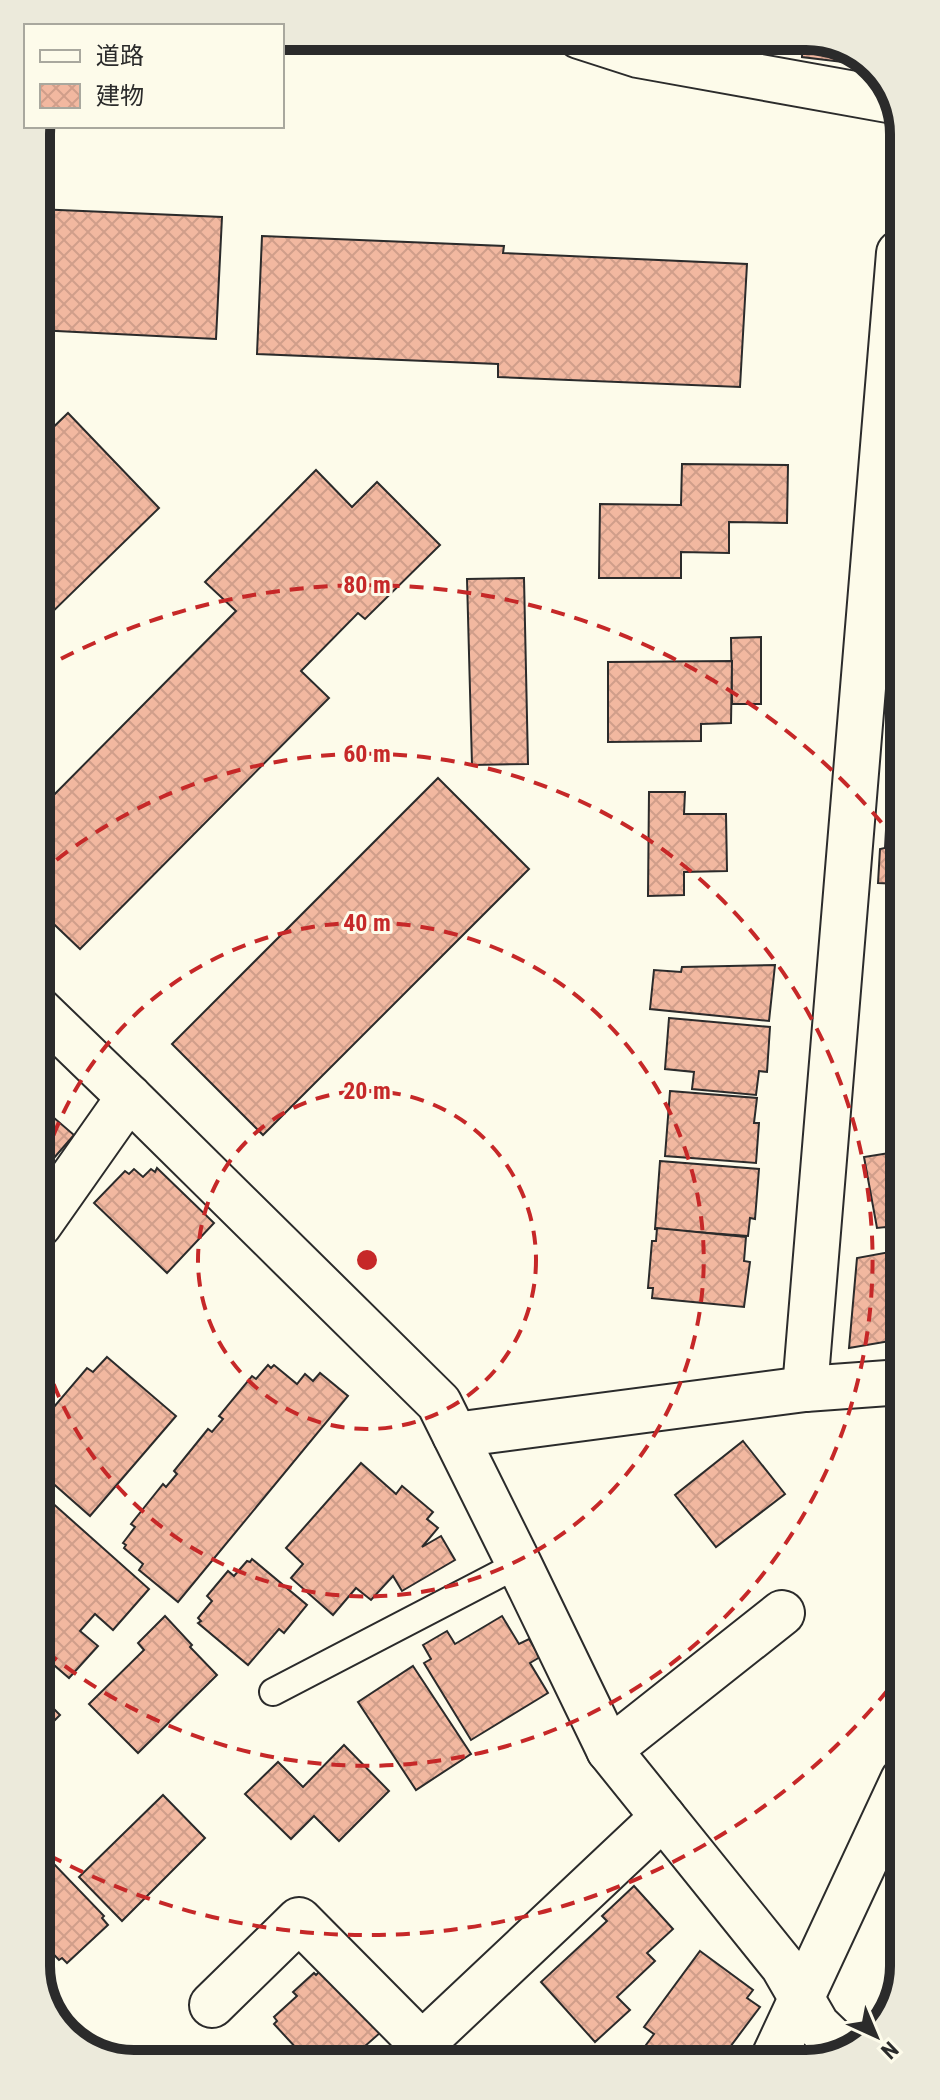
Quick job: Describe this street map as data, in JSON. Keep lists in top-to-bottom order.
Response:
{
  "legend": ["道路", "建物"],
  "north": "bottom right",
  "rings": [
    "80 m",
    "60 m",
    "40 m",
    "20 m"
  ]
}
